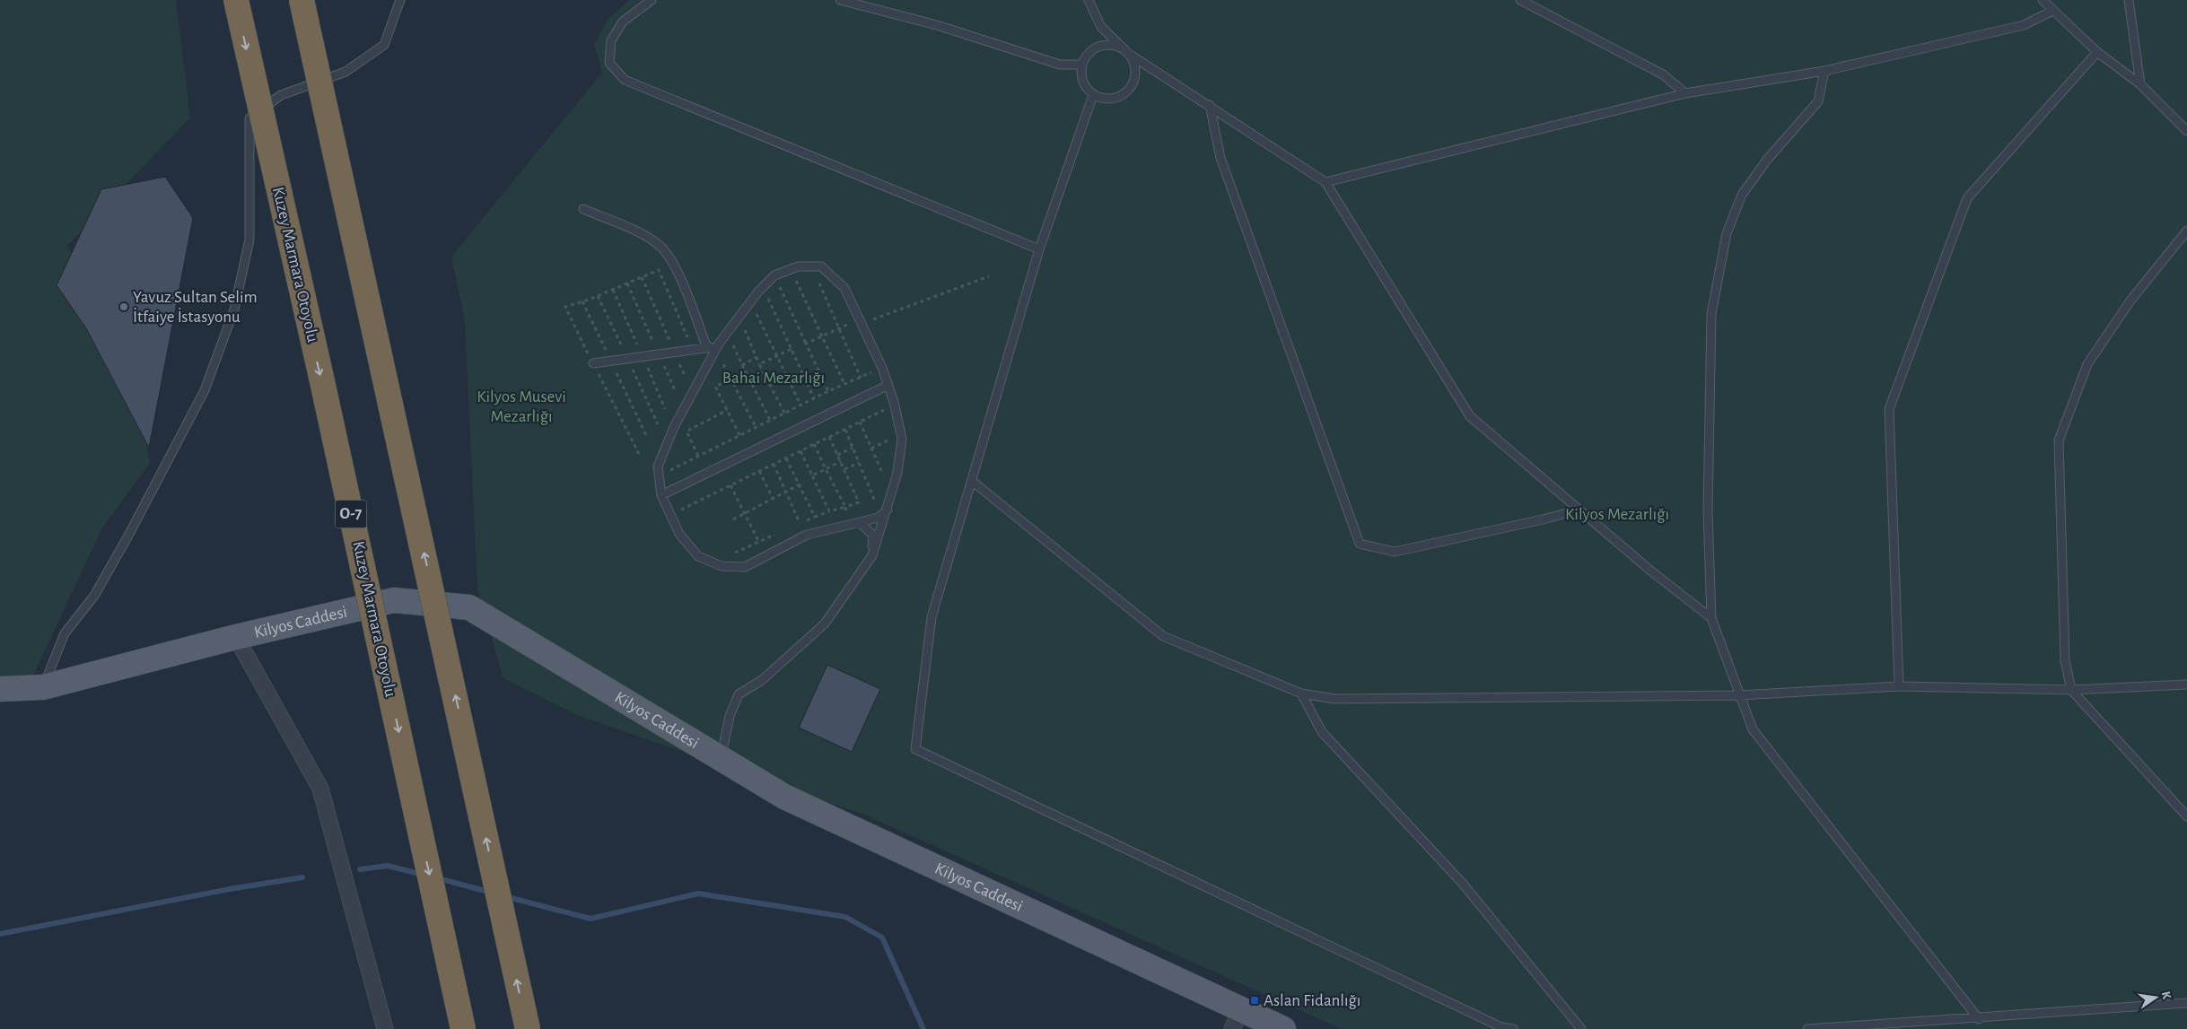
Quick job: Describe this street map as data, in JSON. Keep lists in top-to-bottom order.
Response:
{
  "streets": {
    "highway": ["Kuzey Marmara Otoyolu", "O-7"],
    "main road": ["Kilyos Caddesi"]
  },
  "parks": ["Bahai Mezarlığı", "Kilyos Musevi Mezarlığı", "Kilyos Mezarlığı"],
  "places": {
    "other": ["Yavuz Sultan Selim İtfaiye İstasyonu"],
    "transit": ["Aslan Fidanlığı"]
  },
  "north": "right"
}
